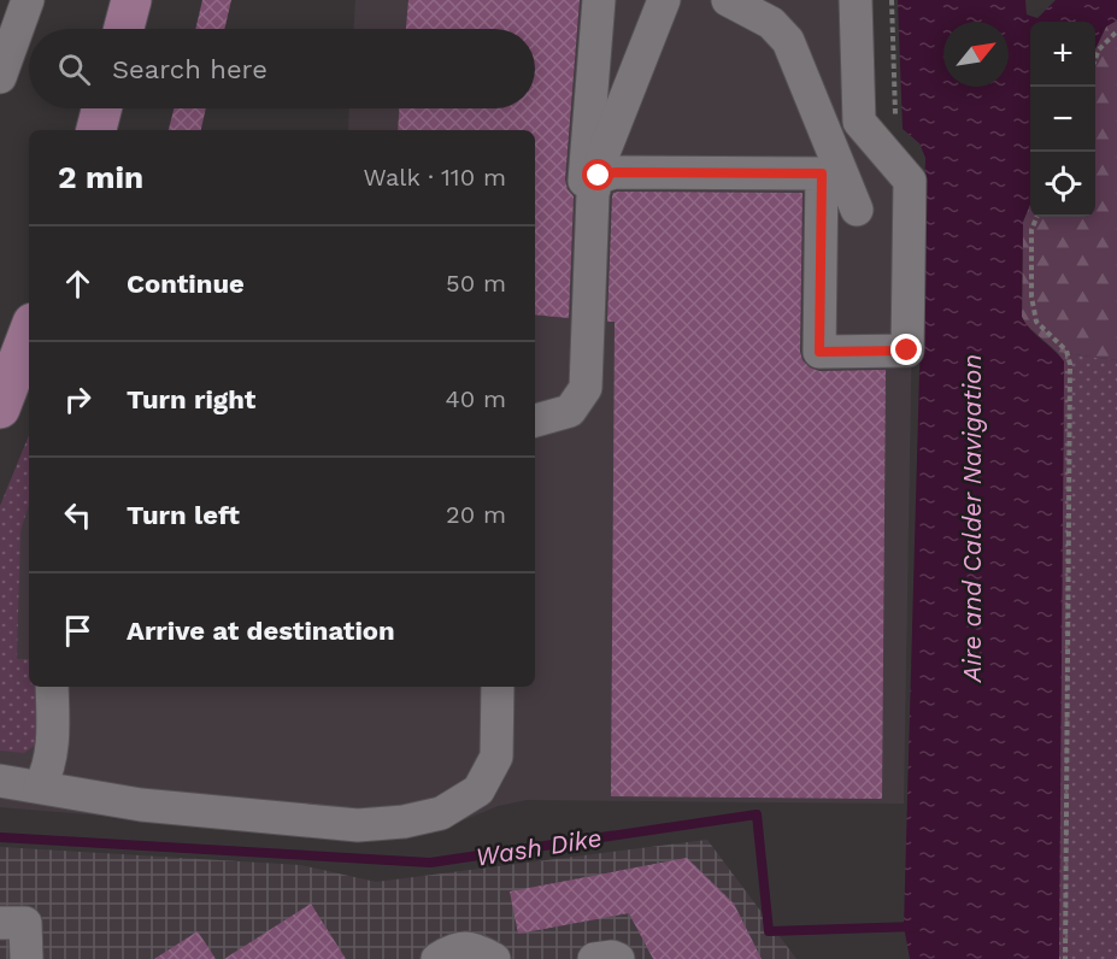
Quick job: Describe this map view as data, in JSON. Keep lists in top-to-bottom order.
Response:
{
  "water": ["Aire and Calder Navigation", "Wash Dike"],
  "north": "top right",
  "page": {
    "map_buttons": ["+", "−"],
    "search": "Search here",
    "heading": ["2 min", "Walk · 110 m"],
    "list": [
      ["Continue", "50 m"],
      ["Turn right", "40 m"],
      ["Turn left", "20 m"],
      "Arrive at destination"
    ]
  }
}
